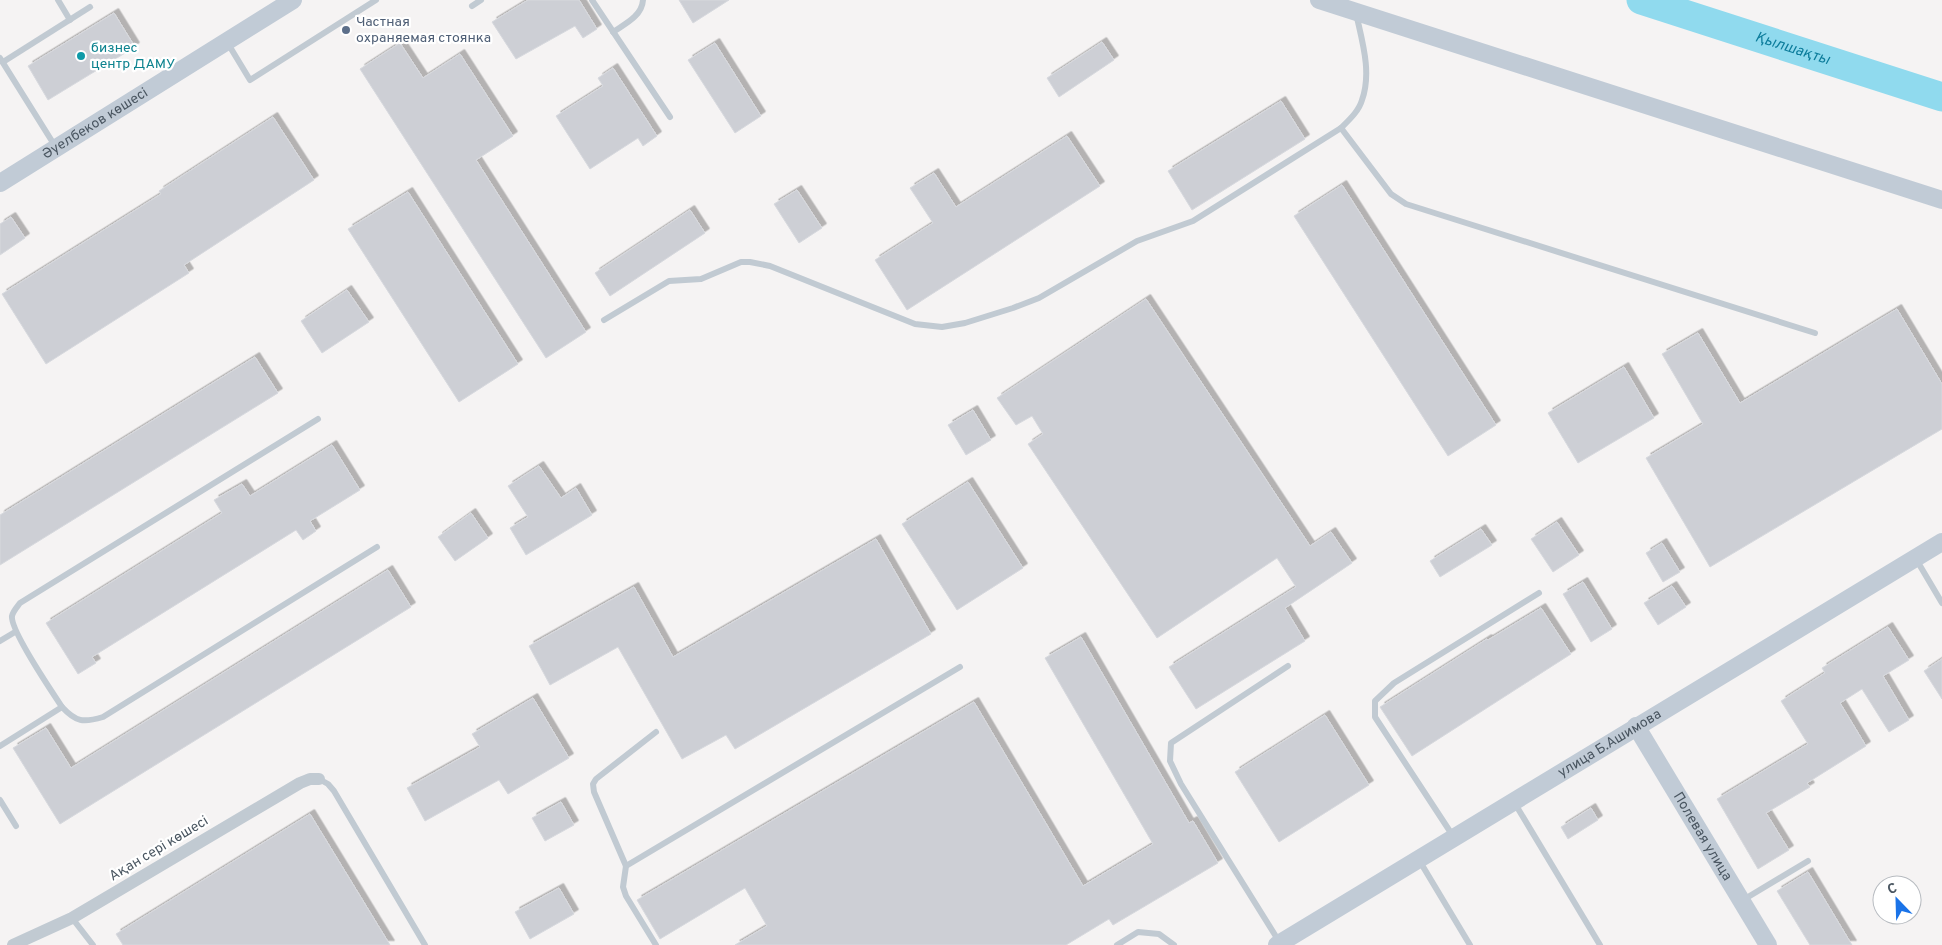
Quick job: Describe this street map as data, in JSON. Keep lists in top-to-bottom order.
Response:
{
  "streets": {
    "street": [
      "Әуелбеков көшесі",
      "улица Б.Ашимова",
      "Полевая улица",
      "Ақан сері көшесі"
    ]
  },
  "crossings": [
    ["улица Б.Ашимова", "Полевая улица"]
  ],
  "water": ["Қылшақты"],
  "places": ["Частная охраняемая стоянка", "бизнес центр ДАМУ"],
  "north": "top left"
}
